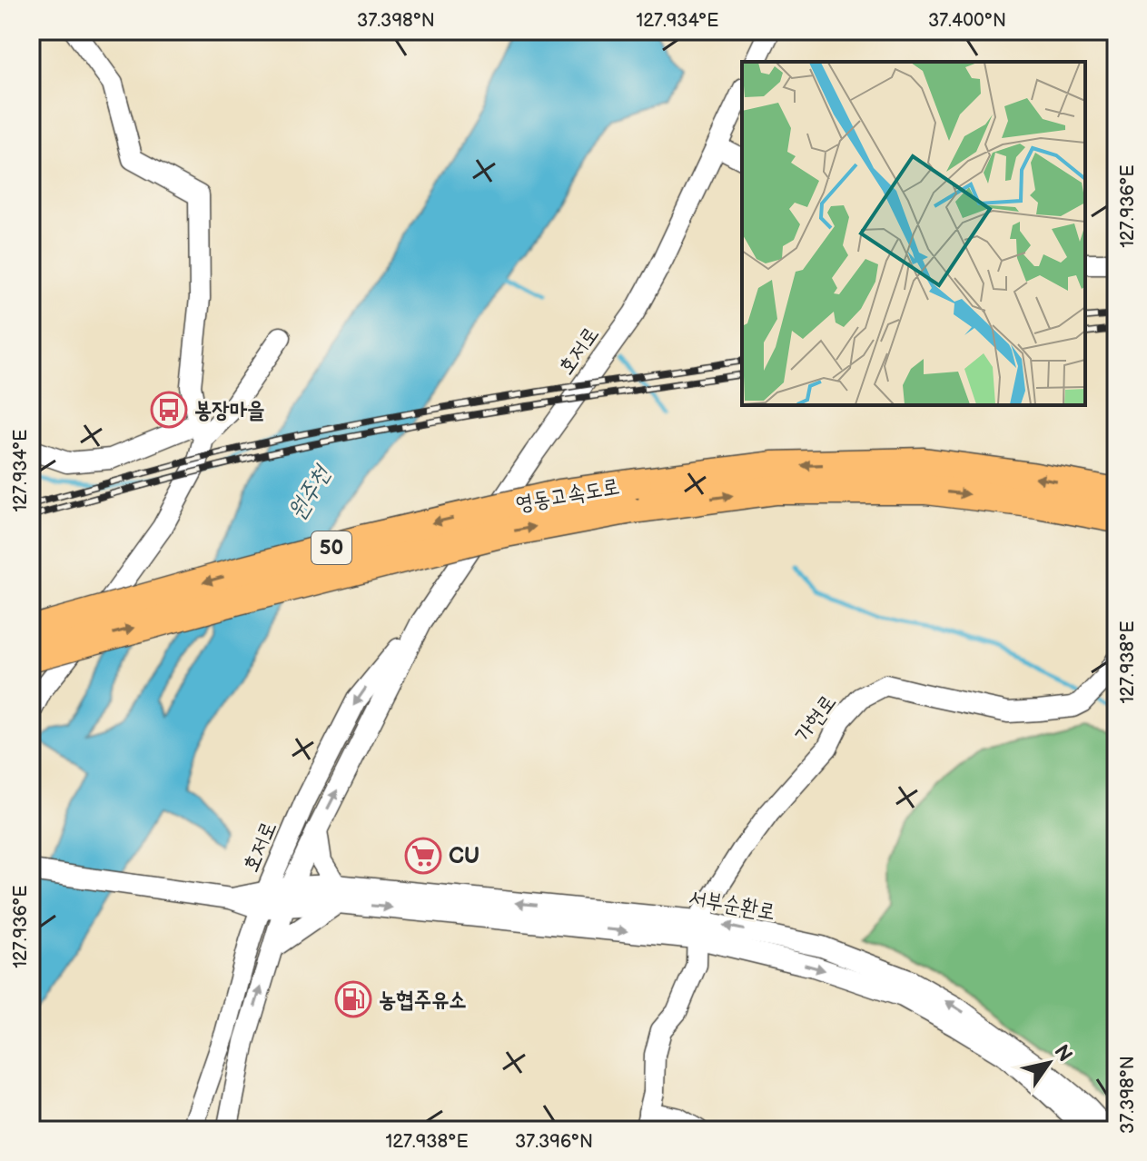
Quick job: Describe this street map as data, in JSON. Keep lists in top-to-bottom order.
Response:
{
  "streets": {
    "highway": ["영동고속도로", "50"],
    "street": ["호저로", "가현로", "서부순환로"]
  },
  "crossings": [
    ["호저로", "서부순환로"],
    ["가현로", "서부순환로"]
  ],
  "water": ["원주천"],
  "places": {
    "bus stop": ["봉장마을"],
    "supermarket": ["CU"],
    "fuel station": ["농협주유소"]
  },
  "north": "top right",
  "coordinates": [
    "37.398°N",
    "127.934°E",
    "37.400°N",
    "127.936°E",
    "127.938°E",
    "37.396°N"
  ]
}
